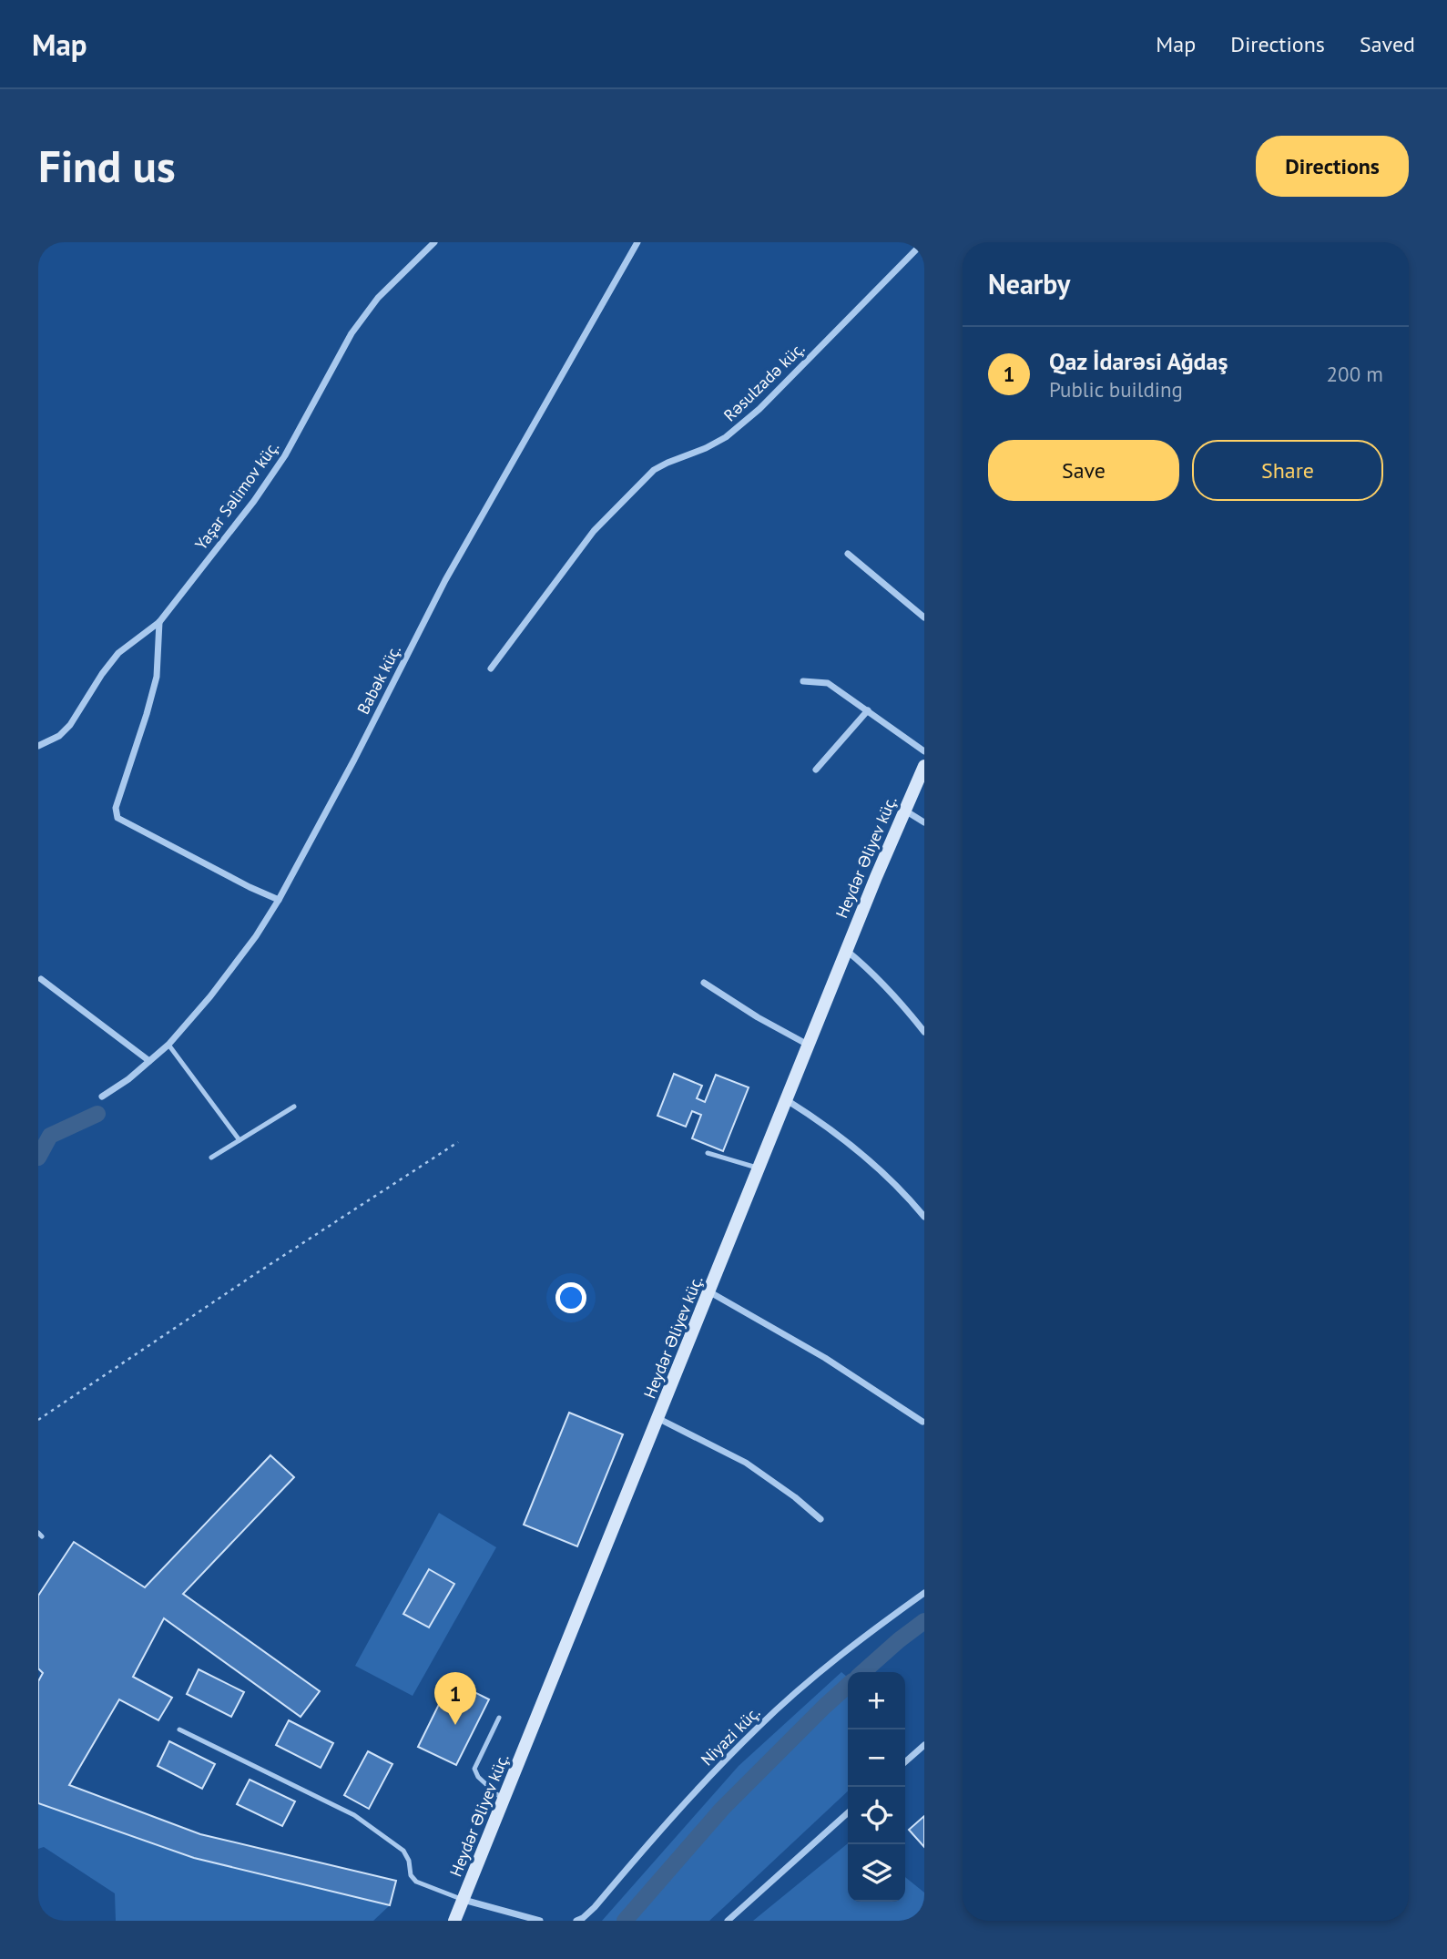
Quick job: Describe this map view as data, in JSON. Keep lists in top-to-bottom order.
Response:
{
  "streets": {
    "main road": ["Heydər Əliyev küç."],
    "street": [
      "Rəsulzadə küç.",
      "Yaşar Səlimov küç.",
      "Babək küç.",
      "Niyazi küç."
    ]
  },
  "page": {
    "header": "Map",
    "nav": ["Map", "Directions", "Saved"],
    "buttons": [
      "Directions",
      ["Save", "Share"]
    ],
    "title": "Find us",
    "heading": "Nearby",
    "list": [
      {
        "mark": "1",
        "name": "Qaz İdarəsi Ağdaş",
        "note": "Public building",
        "value": "200 m"
      }
    ],
    "map_buttons": ["+", "−"],
    "pins": "1"
  }
}
